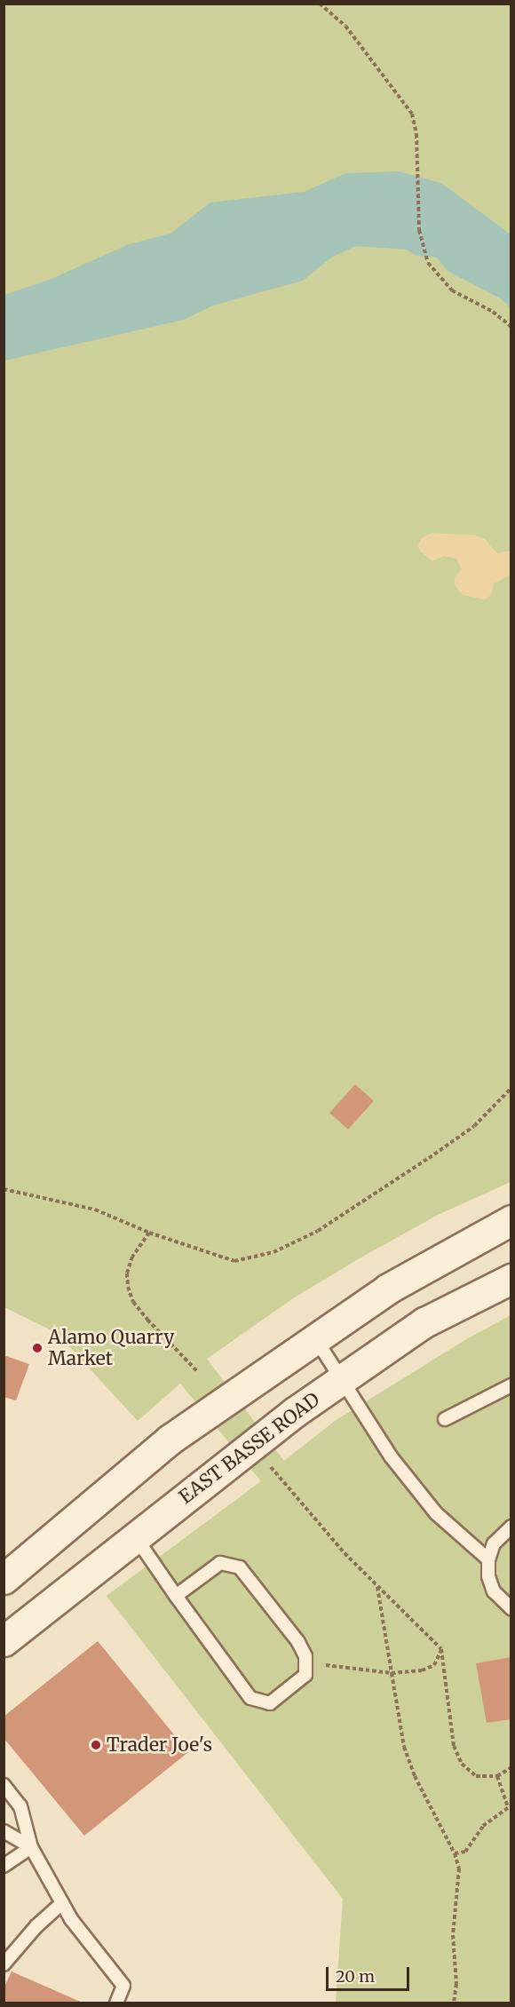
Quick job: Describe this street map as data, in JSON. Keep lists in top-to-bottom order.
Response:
{
  "streets": {
    "main road": ["EAST BASSE ROAD"]
  },
  "places": ["Alamo Quarry Market", "Trader Joe's"],
  "scale_bar": "20 m"
}
